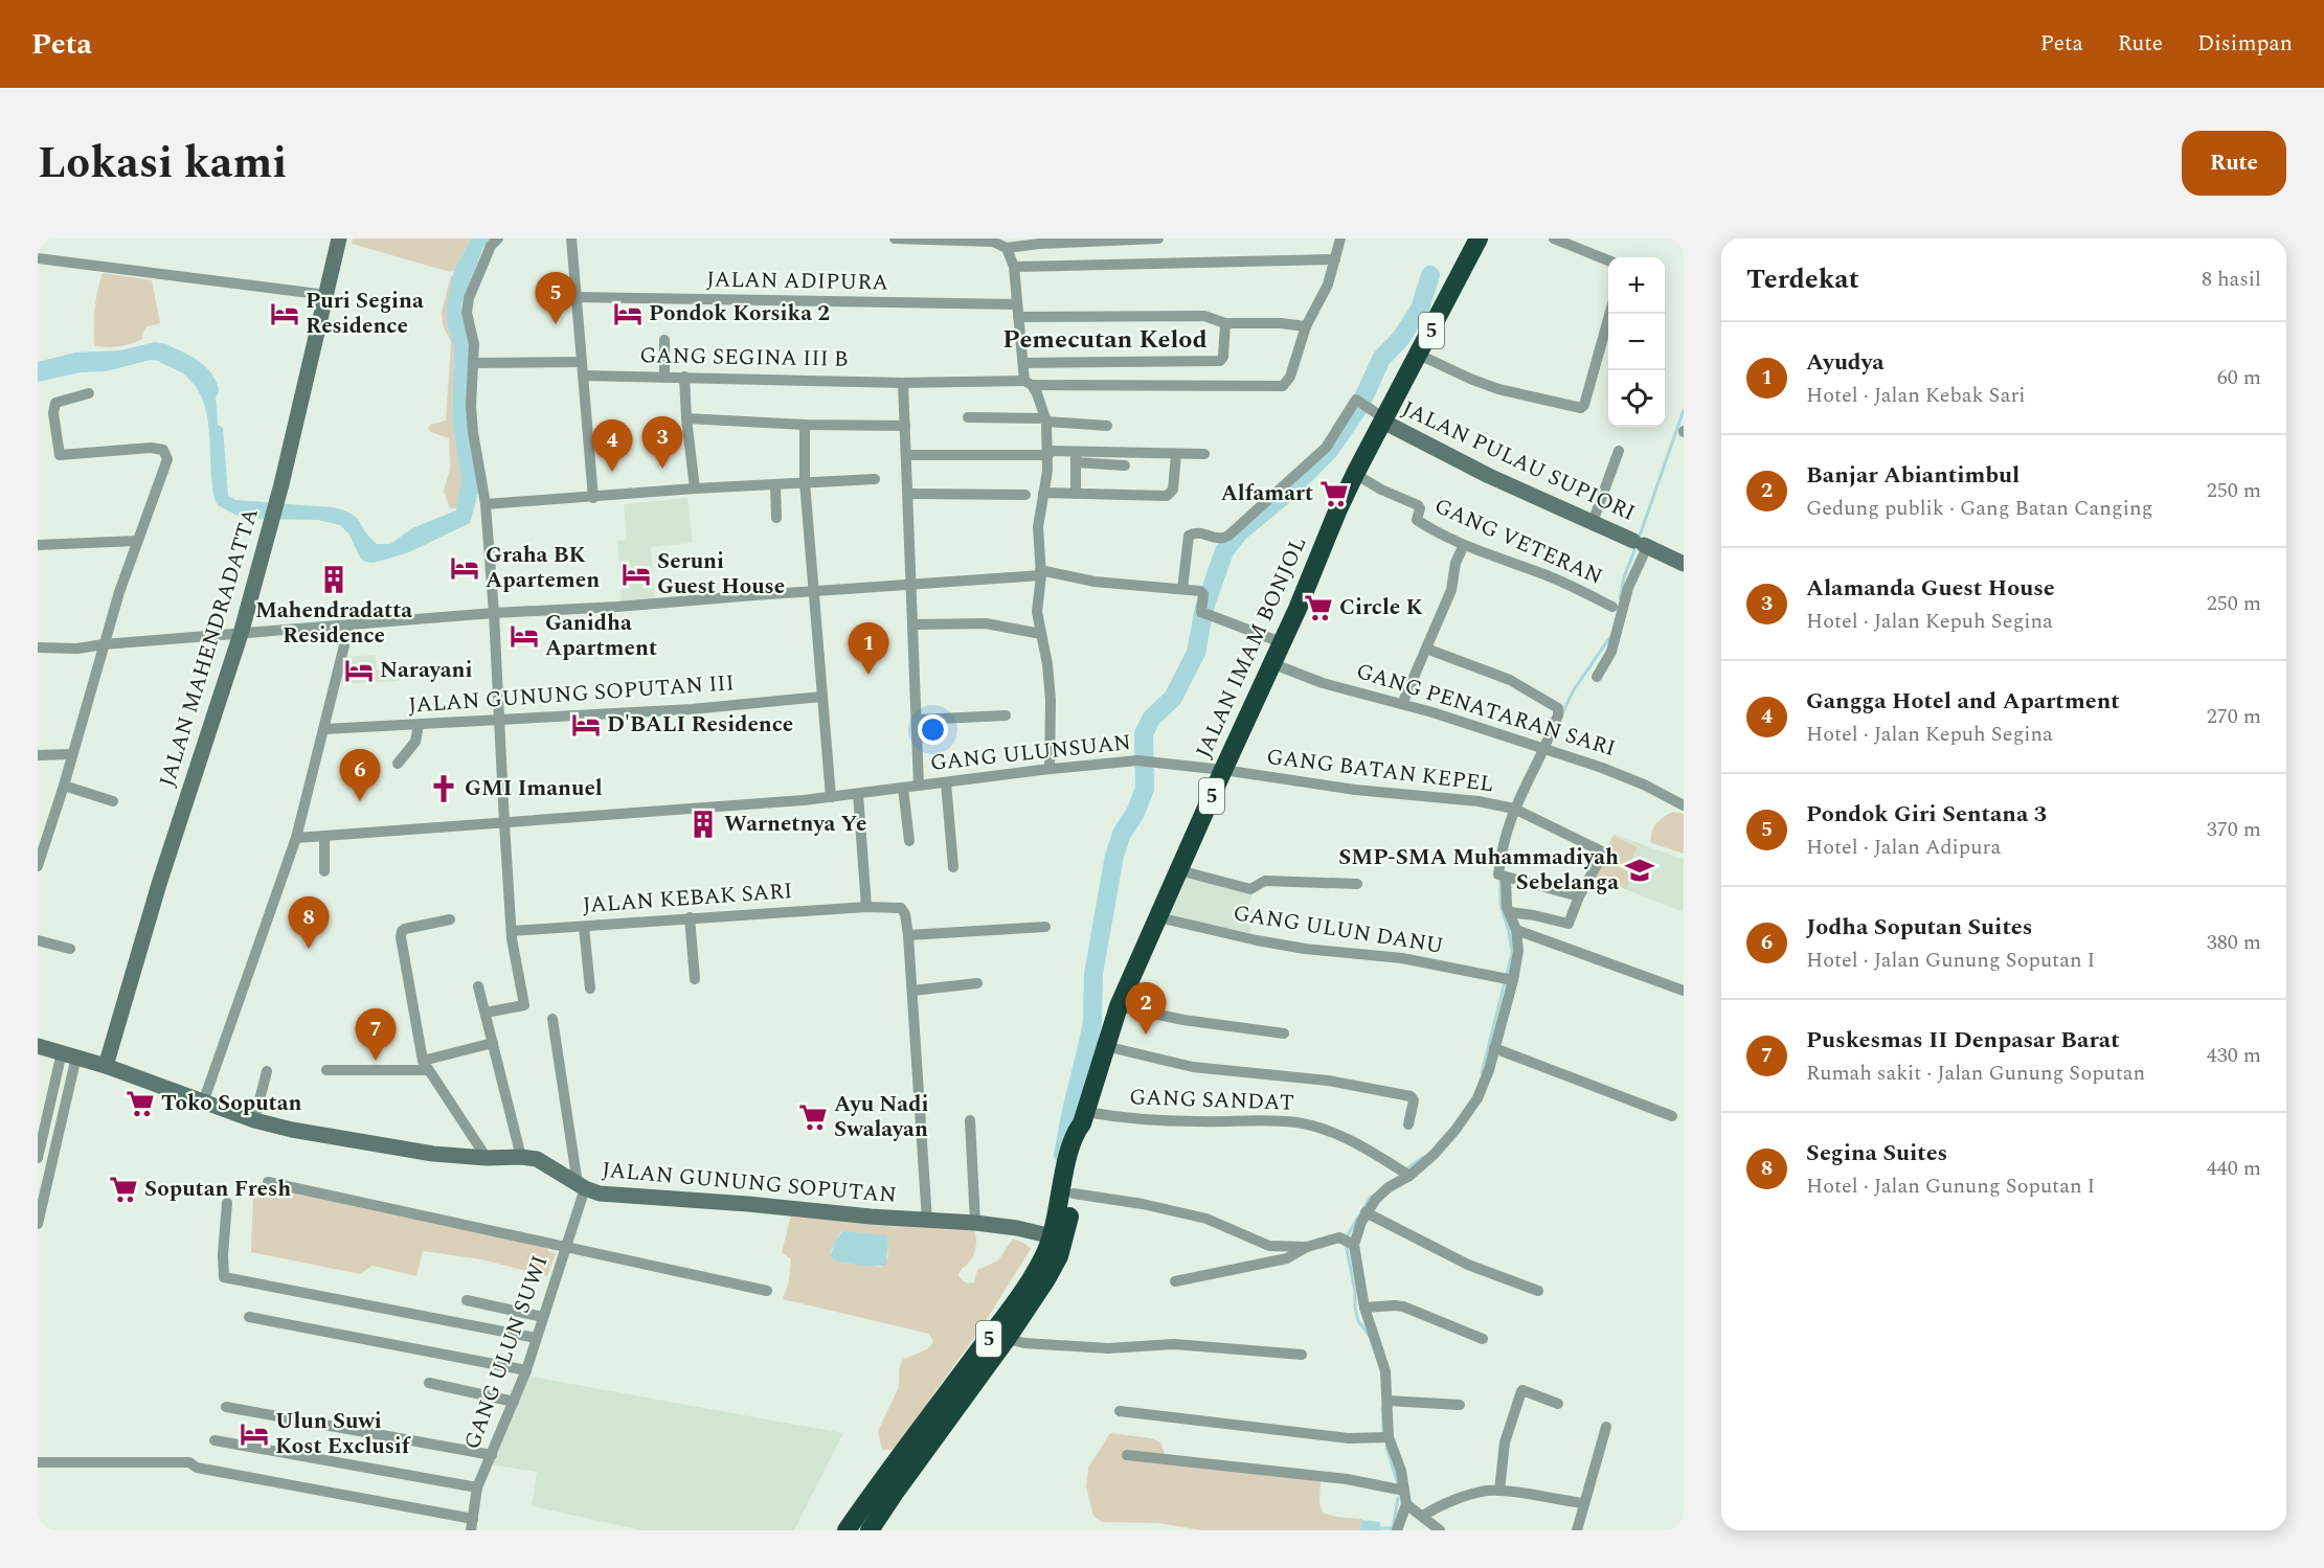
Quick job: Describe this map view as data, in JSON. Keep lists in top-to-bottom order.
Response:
{
  "streets": {
    "highway": ["5", "JALAN IMAM BONJOL"],
    "main road": ["JALAN PULAU SUPIORI", "JALAN MAHENDRADATTA", "JALAN GUNUNG SOPUTAN"],
    "street": [
      "JALAN ADIPURA",
      "GANG SEGINA III B",
      "GANG VETERAN",
      "JALAN GUNUNG SOPUTAN III",
      "GANG PENATARAN SARI",
      "GANG ULUNSUAN",
      "GANG BATAN KEPEL",
      "JALAN KEBAK SARI",
      "GANG ULUN DANU",
      "GANG SANDAT",
      "GANG ULUN SUWI"
    ]
  },
  "crossings": [
    ["JALAN PULAU SUPIORI", "JALAN IMAM BONJOL"],
    ["GANG VETERAN", "JALAN IMAM BONJOL"],
    ["JALAN MAHENDRADATTA", "JALAN GUNUNG SOPUTAN"],
    ["JALAN IMAM BONJOL", "GANG PENATARAN SARI"],
    ["JALAN IMAM BONJOL", "GANG ULUNSUAN"],
    ["JALAN IMAM BONJOL", "GANG BATAN KEPEL"],
    ["JALAN IMAM BONJOL", "GANG ULUN DANU"],
    ["JALAN IMAM BONJOL", "GANG SANDAT"],
    ["JALAN IMAM BONJOL", "JALAN GUNUNG SOPUTAN"],
    ["GANG ULUNSUAN", "GANG BATAN KEPEL"],
    ["JALAN KEBAK SARI", "JALAN GUNUNG SOPUTAN"],
    ["JALAN GUNUNG SOPUTAN", "GANG ULUN SUWI"]
  ],
  "districts": ["Pemecutan Kelod"],
  "places": {
    "hotel": [
      "Puri Segina Residence",
      "Pondok Korsika 2",
      "Graha BK Apartemen",
      "Seruni Guest House",
      "Ganidha Apartment",
      "Narayani",
      "D'BALI Residence",
      "Ulun Suwi Kost Exclusif"
    ],
    "supermarket": [
      "Alfamart",
      "Circle K",
      "Toko Soputan",
      "Ayu Nadi Swalayan",
      "Soputan Fresh"
    ],
    "building": ["Mahendradatta Residence", "Warnetnya Ye"],
    "church": ["GMI Imanuel"],
    "school or university": ["SMP-SMA Muhammadiyah Sebelanga"]
  },
  "page": {
    "header": "Peta",
    "nav": ["Peta", "Rute", "Disimpan"],
    "title": "Lokasi kami",
    "buttons": "Rute",
    "heading": ["Terdekat", "8 hasil"],
    "map_buttons": ["+", "−"],
    "pins": [
      "5",
      "3",
      "4",
      "1",
      "6",
      "8",
      "2",
      "7"
    ],
    "list": [
      {
        "mark": "1",
        "name": "Ayudya",
        "note": "Hotel · Jalan Kebak Sari",
        "value": "60 m"
      },
      {
        "mark": "2",
        "name": "Banjar Abiantimbul",
        "note": "Gedung publik · Gang Batan Canging",
        "value": "250 m"
      },
      {
        "mark": "3",
        "name": "Alamanda Guest House",
        "note": "Hotel · Jalan Kepuh Segina",
        "value": "250 m"
      },
      {
        "mark": "4",
        "name": "Gangga Hotel and Apartment",
        "note": "Hotel · Jalan Kepuh Segina",
        "value": "270 m"
      },
      {
        "mark": "5",
        "name": "Pondok Giri Sentana 3",
        "note": "Hotel · Jalan Adipura",
        "value": "370 m"
      },
      {
        "mark": "6",
        "name": "Jodha Soputan Suites",
        "note": "Hotel · Jalan Gunung Soputan I",
        "value": "380 m"
      },
      {
        "mark": "7",
        "name": "Puskesmas II Denpasar Barat",
        "note": "Rumah sakit · Jalan Gunung Soputan",
        "value": "430 m"
      },
      {
        "mark": "8",
        "name": "Segina Suites",
        "note": "Hotel · Jalan Gunung Soputan I",
        "value": "440 m"
      }
    ]
  }
}
